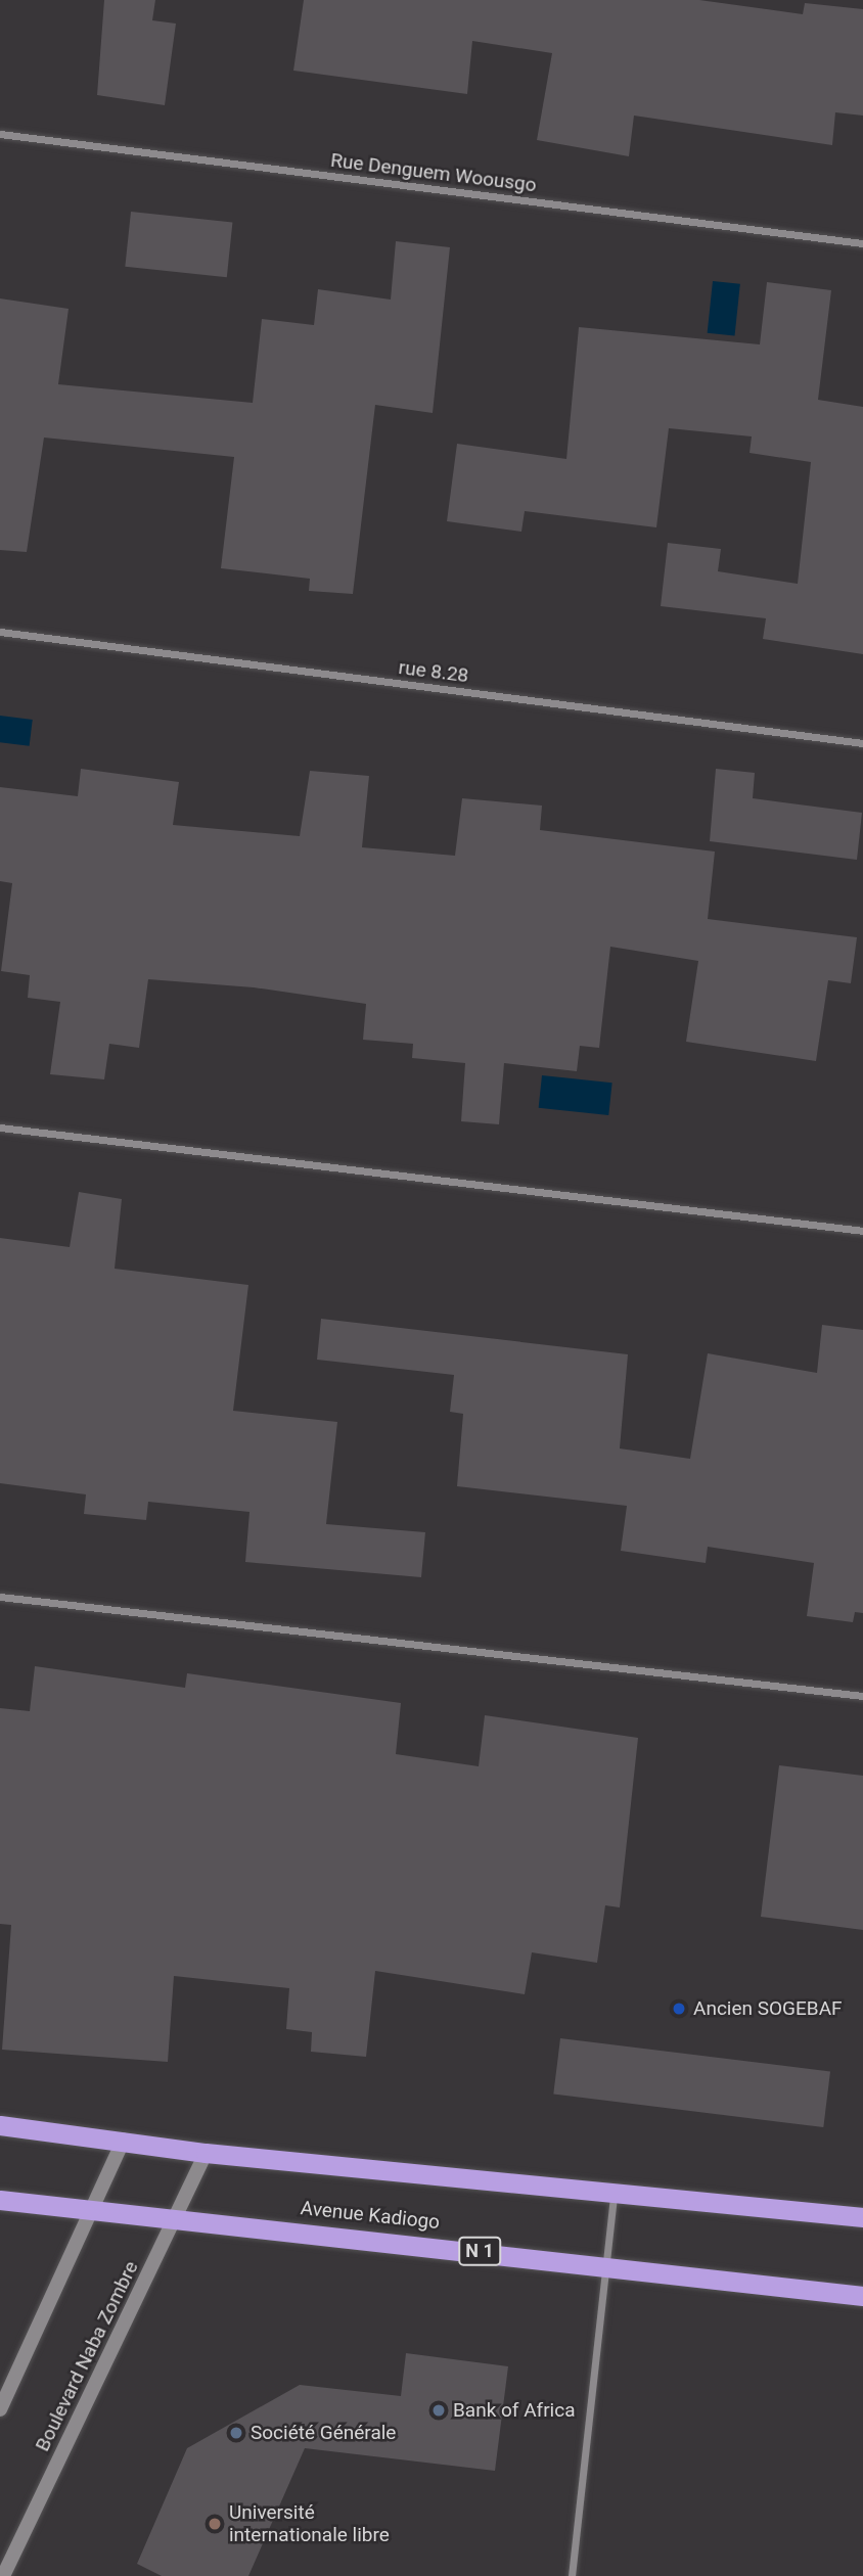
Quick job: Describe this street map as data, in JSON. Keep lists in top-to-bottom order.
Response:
{
  "streets": {
    "highway": ["Avenue Kadiogo", "N 1"],
    "main road": ["Boulevard Naba Zombre"],
    "street": ["Rue Denguem Woousgo", "rue 8.28"]
  },
  "crossings": [
    ["Avenue Kadiogo", "Boulevard Naba Zombre"]
  ],
  "places": [
    "Ancien SOGEBAF",
    "Bank of Africa",
    "Société Générale",
    "Université internationale libre"
  ]
}
